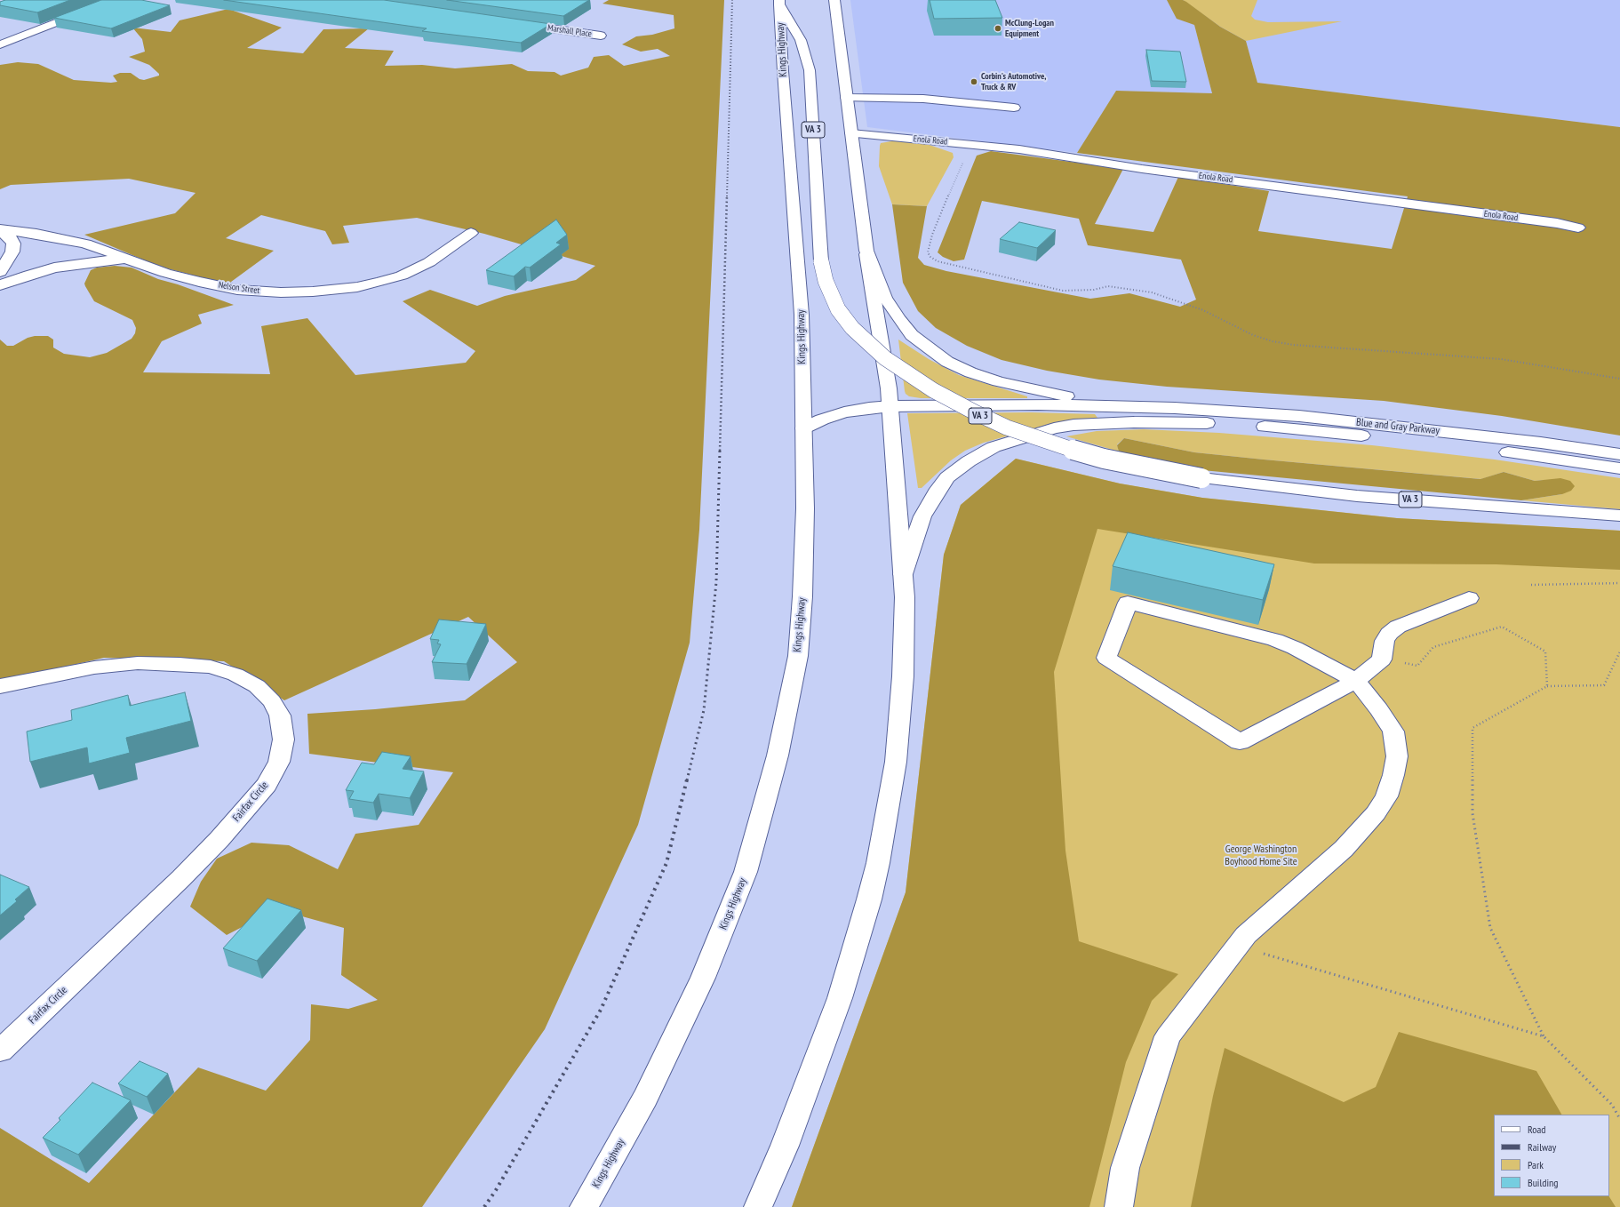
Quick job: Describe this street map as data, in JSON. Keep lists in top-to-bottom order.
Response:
{
  "streets": {
    "main road": [
      "Marshall Place",
      "Kings Highway",
      "VA 3",
      "Enola Road",
      "Nelson Street",
      "Blue and Gray Parkway",
      "Fairfax Circle"
    ]
  },
  "crossings": [
    ["Kings Highway", "VA 3"]
  ],
  "parks": ["George Washington Boyhood Home Site"],
  "places": ["McClung-Logan Equipment", "Corbin's Automotive, Truck & RV"],
  "legend": [
    "Road",
    "Railway",
    "Park",
    "Building"
  ]
}
